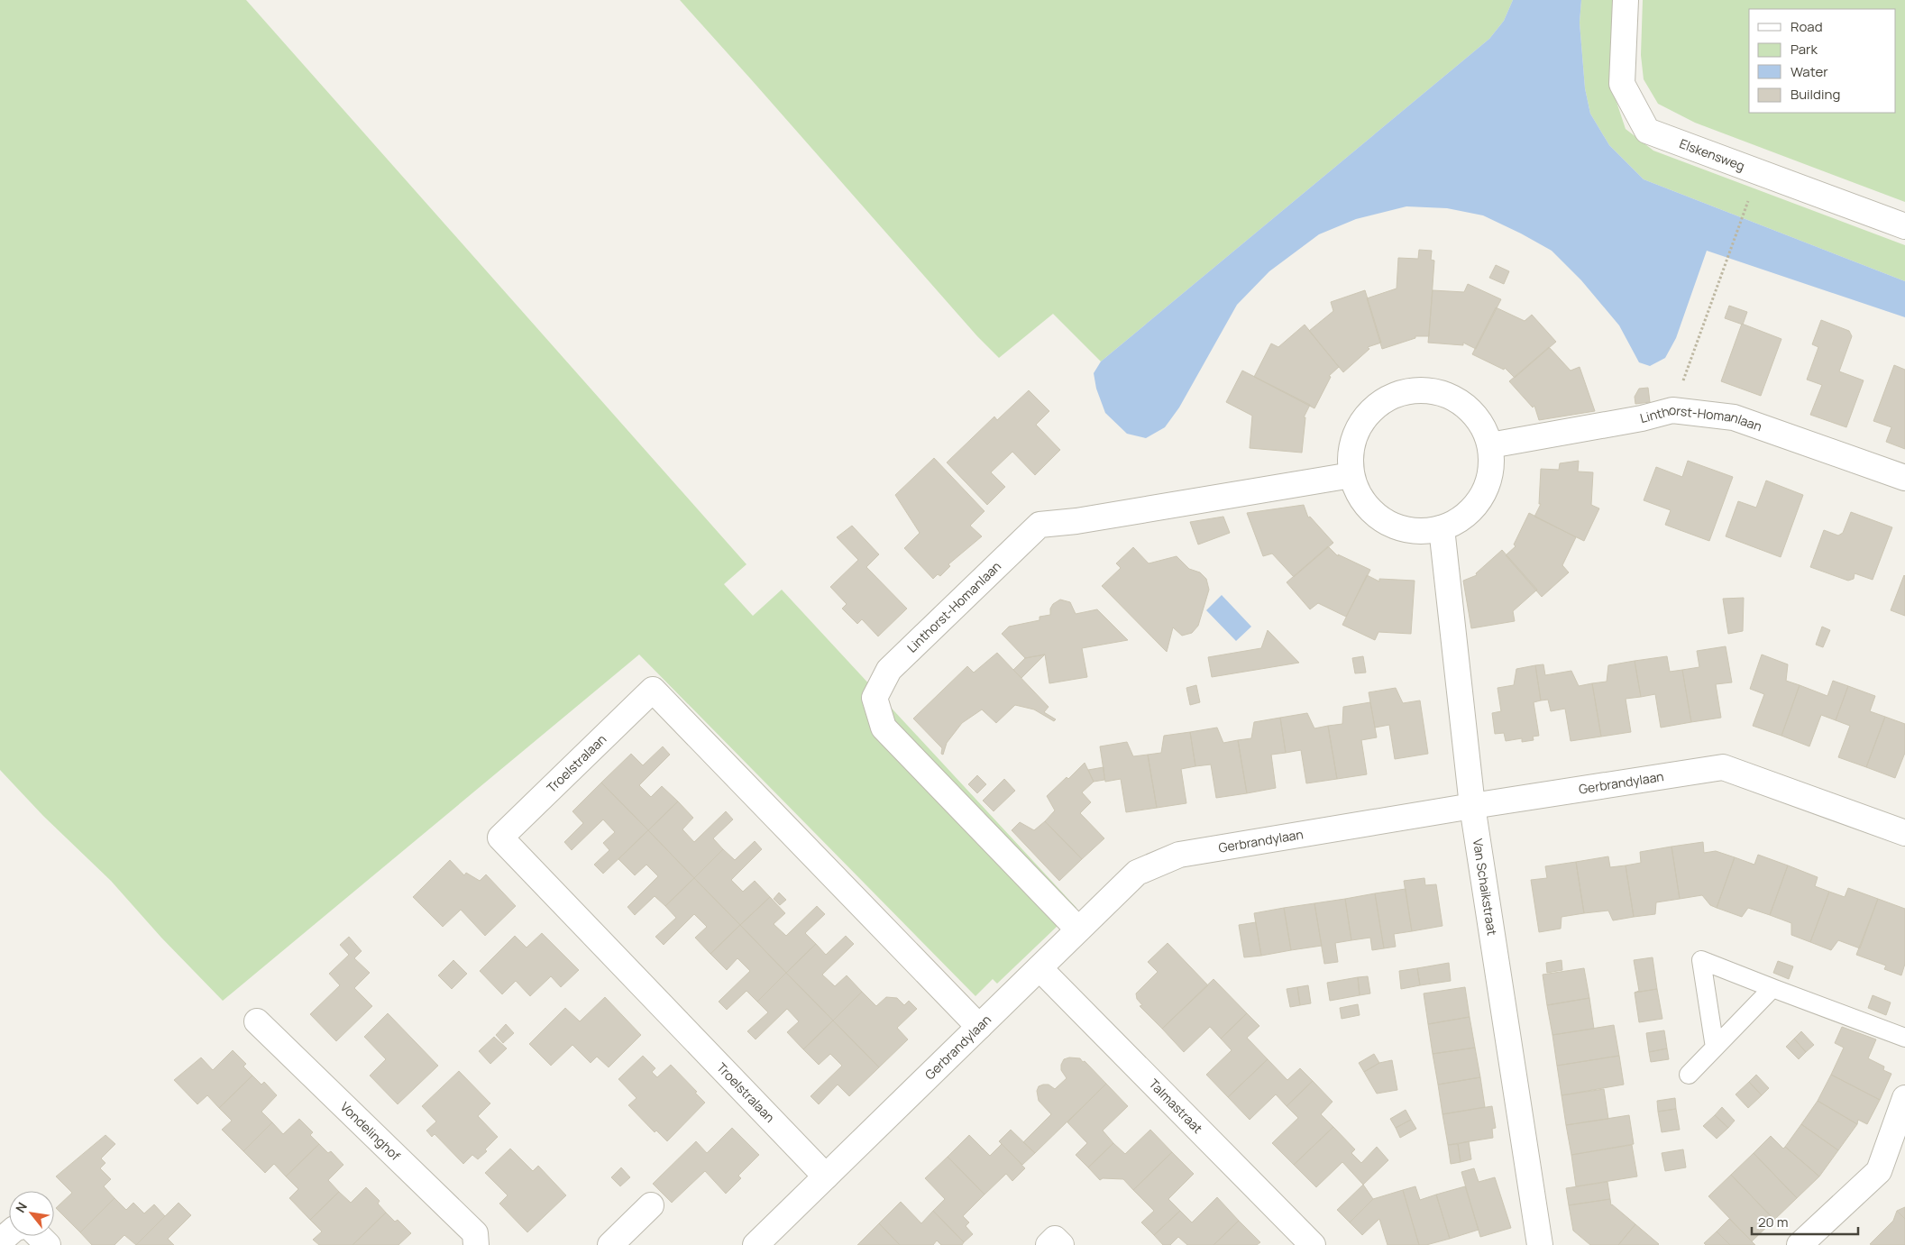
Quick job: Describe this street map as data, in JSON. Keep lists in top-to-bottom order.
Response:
{
  "streets": {
    "street": [
      "Elskensweg",
      "Linthorst-Homanlaan",
      "Troelstralaan",
      "Gerbrandylaan",
      "Van Schaikstraat",
      "Talmastraat",
      "Vondelinghof"
    ]
  },
  "crossings": [
    ["Linthorst-Homanlaan", "Gerbrandylaan"],
    ["Linthorst-Homanlaan", "Van Schaikstraat"],
    ["Troelstralaan", "Gerbrandylaan"],
    ["Gerbrandylaan", "Van Schaikstraat"],
    ["Gerbrandylaan", "Talmastraat"]
  ],
  "legend": [
    "Road",
    "Park",
    "Water",
    "Building"
  ],
  "scale_bar": "20 m",
  "north": "top left"
}
